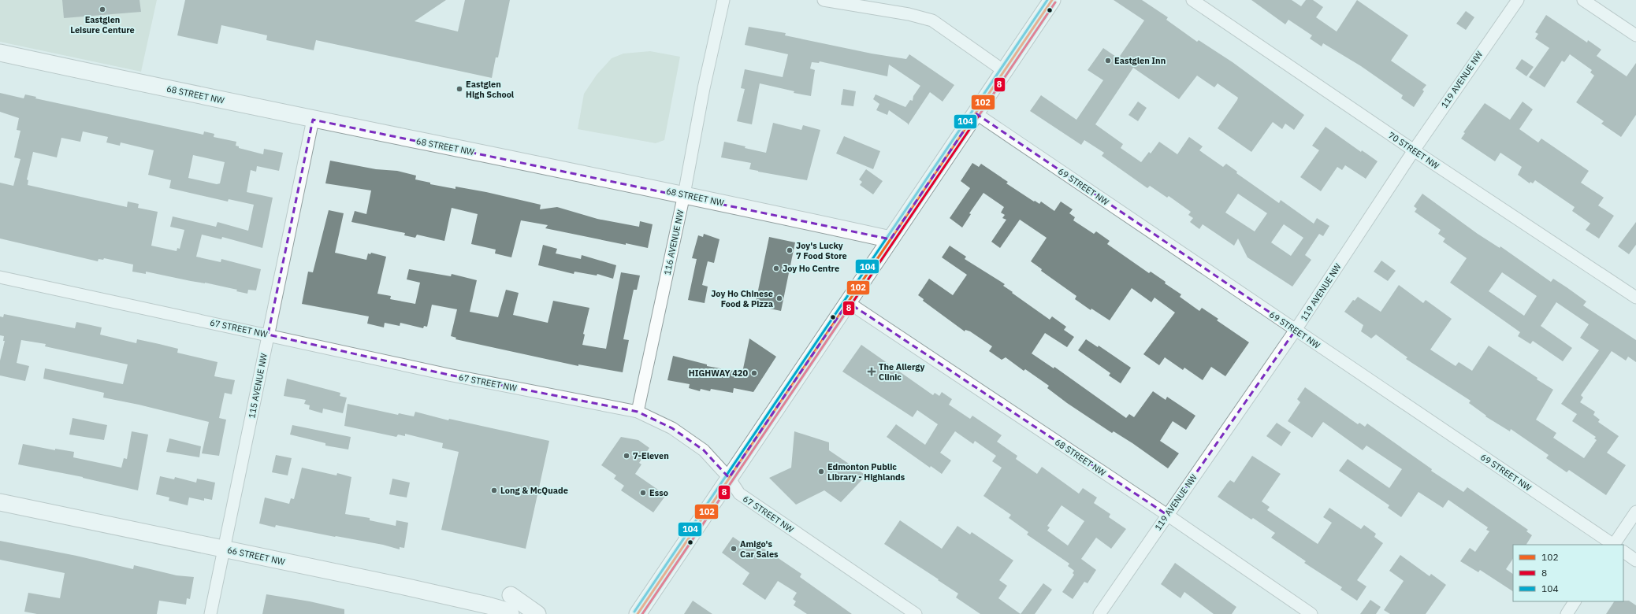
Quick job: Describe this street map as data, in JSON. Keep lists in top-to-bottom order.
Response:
{
  "streets": {
    "street": [
      "119 AVENUE NW",
      "68 STREET NW",
      "70 STREET NW",
      "69 STREET NW",
      "116 AVENUE NW",
      "67 STREET NW",
      "115 AVENUE NW",
      "66 STREET NW"
    ]
  },
  "crossings": [
    ["119 AVENUE NW", "68 STREET NW"],
    ["119 AVENUE NW", "70 STREET NW"],
    ["119 AVENUE NW", "69 STREET NW"],
    ["68 STREET NW", "116 AVENUE NW"],
    ["68 STREET NW", "115 AVENUE NW"],
    ["116 AVENUE NW", "67 STREET NW"],
    ["67 STREET NW", "115 AVENUE NW"],
    ["115 AVENUE NW", "66 STREET NW"]
  ],
  "places": {
    "other": [
      "Eastglen Leisure Centure",
      "Eastglen Inn",
      "Eastglen High School",
      "Joy's Lucky 7 Food Store",
      "Joy Ho Centre",
      "Joy Ho Chinese Food & Pizza",
      "HIGHWAY 420",
      "7-Eleven",
      "Edmonton Public Library - Highlands",
      "Long & McQuade",
      "Esso",
      "Amigo's Car Sales"
    ],
    "health": ["The Allergy Clinic"]
  },
  "lines": ["transit line 102", "transit line 104", "transit line 8"],
  "legend": ["102", "8", "104"]
}
